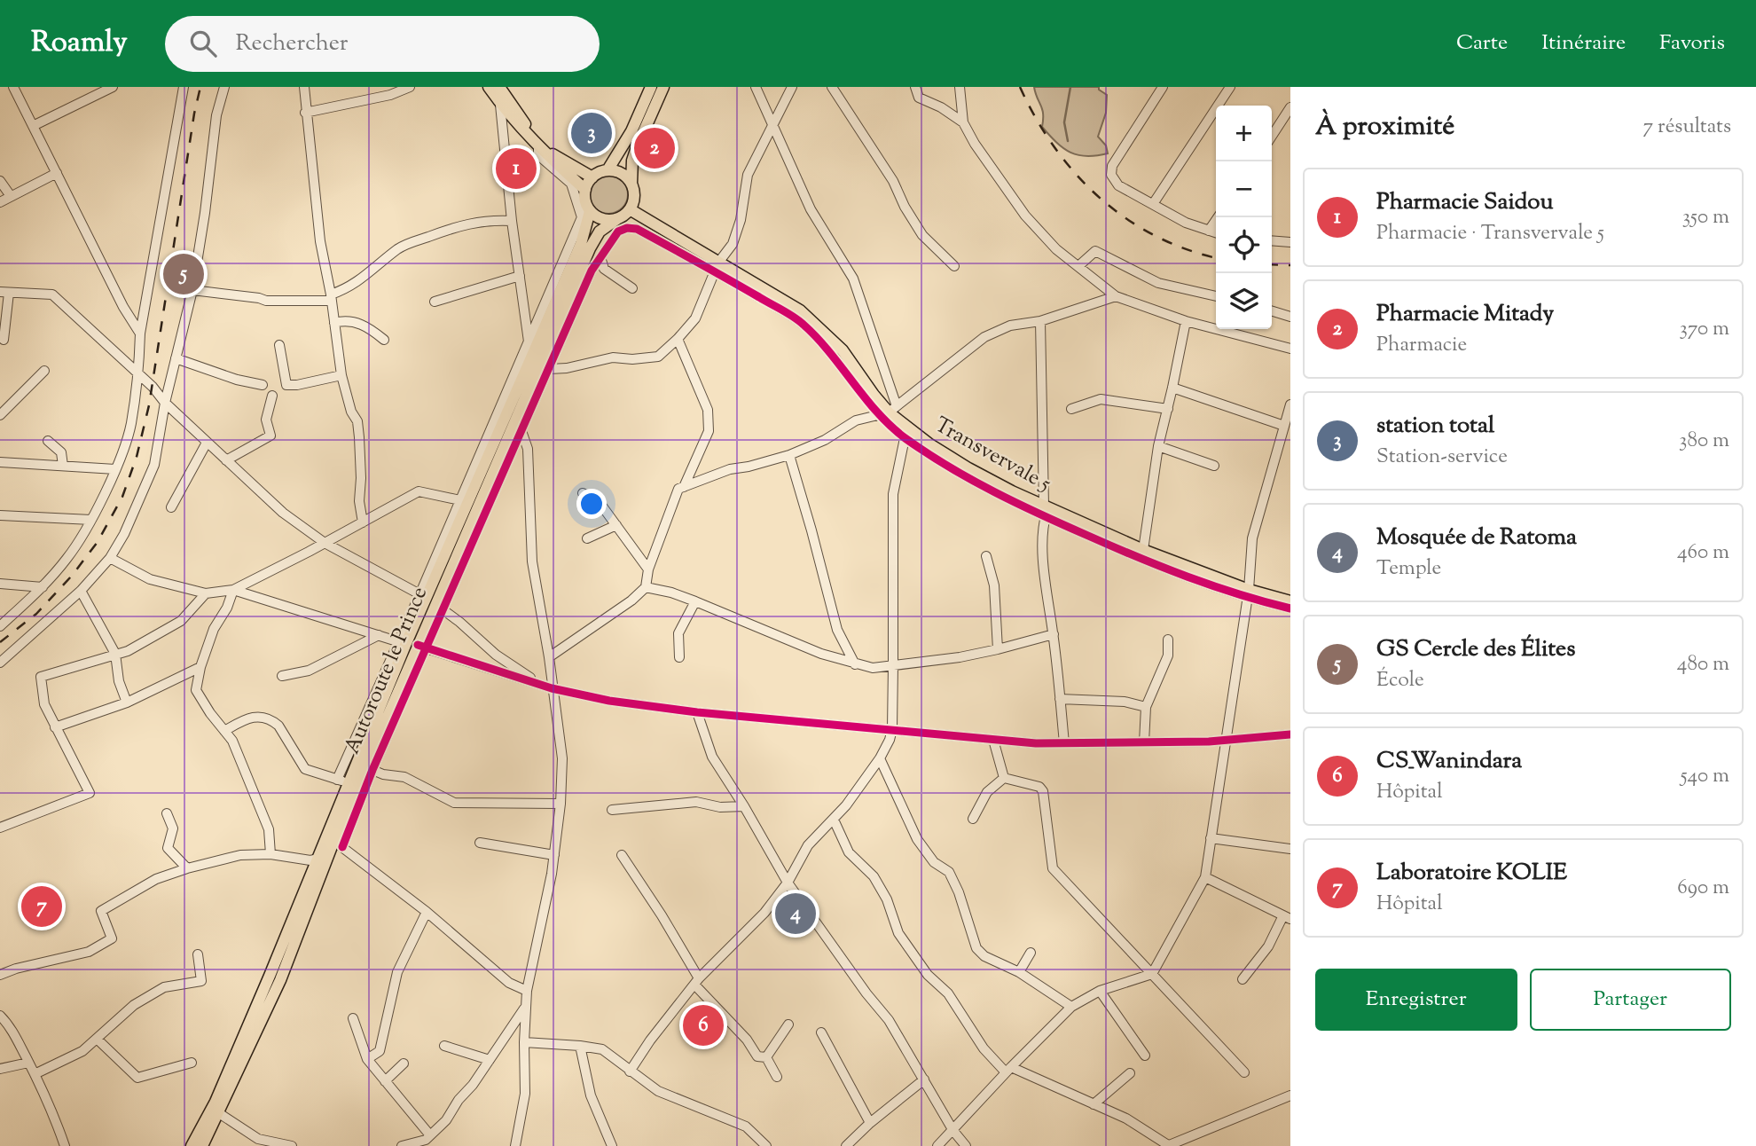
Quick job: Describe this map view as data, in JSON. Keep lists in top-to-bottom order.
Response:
{
  "streets": {
    "main road": ["Transvervale 5", "Autoroute le Prince"]
  },
  "crossings": [
    ["Transvervale 5", "Autoroute le Prince"]
  ],
  "page": {
    "header": "Roamly",
    "search": "Rechercher",
    "nav": ["Carte", "Itinéraire", "Favoris"],
    "heading": ["À proximité", "7 résultats"],
    "map_buttons": ["+", "−"],
    "pins": [
      "3",
      "2",
      "1",
      "5",
      "7",
      "4",
      "6"
    ],
    "list": [
      {
        "mark": "1",
        "name": "Pharmacie Saidou",
        "note": "Pharmacie · Transvervale 5",
        "value": "350 m"
      },
      {
        "mark": "2",
        "name": "Pharmacie Mitady",
        "note": "Pharmacie",
        "value": "370 m"
      },
      {
        "mark": "3",
        "name": "station total",
        "note": "Station-service",
        "value": "380 m"
      },
      {
        "mark": "4",
        "name": "Mosquée de Ratoma",
        "note": "Temple",
        "value": "460 m"
      },
      {
        "mark": "5",
        "name": "GS Cercle des Élites",
        "note": "École",
        "value": "480 m"
      },
      {
        "mark": "6",
        "name": "CS_Wanindara",
        "note": "Hôpital",
        "value": "540 m"
      },
      {
        "mark": "7",
        "name": "Laboratoire KOLIE",
        "note": "Hôpital",
        "value": "690 m"
      }
    ],
    "buttons": ["Enregistrer", "Partager"]
  }
}
